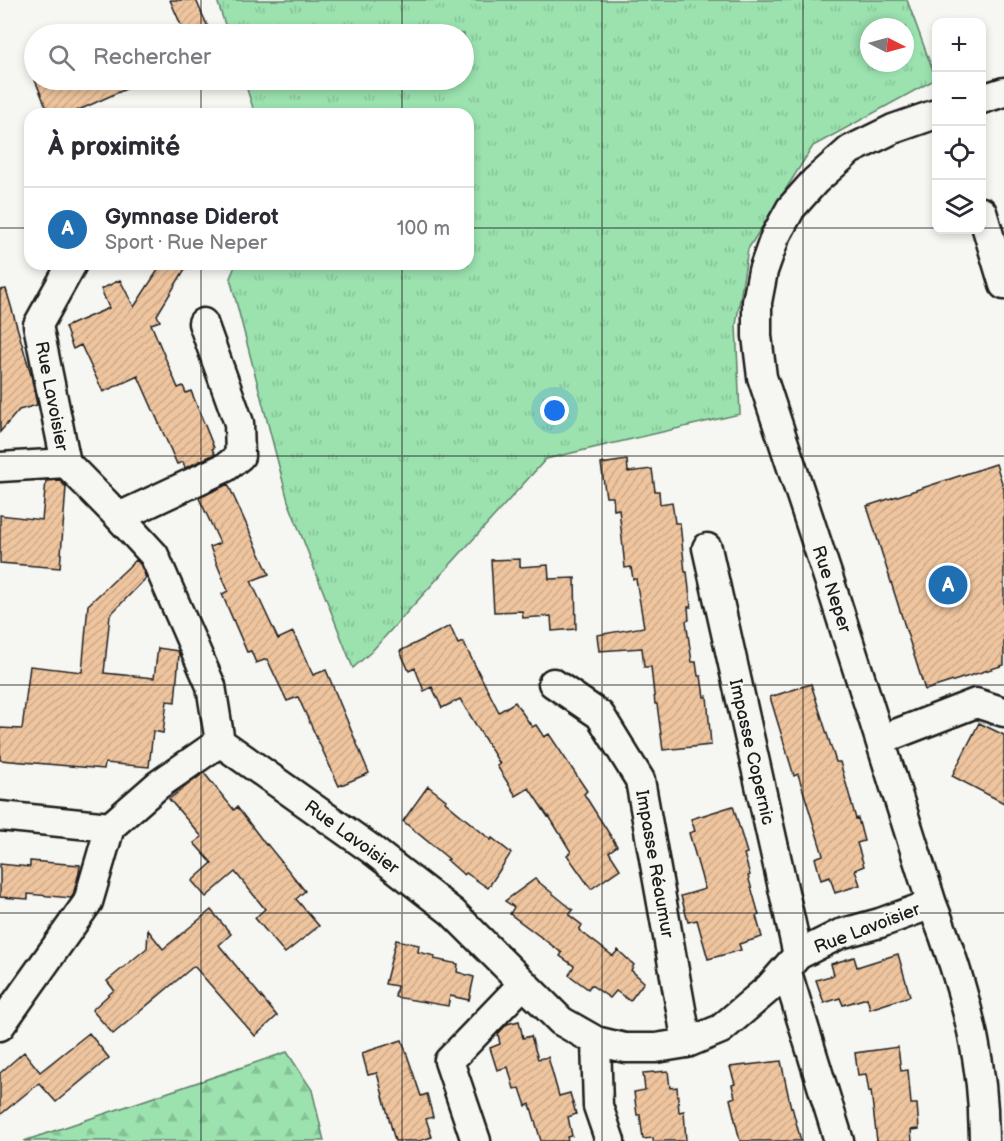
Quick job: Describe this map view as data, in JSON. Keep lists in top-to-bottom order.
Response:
{
  "streets": {
    "street": [
      "Rue Lavoisier",
      "Rue Neper",
      "Impasse Copernic",
      "Impasse Réaumur"
    ]
  },
  "crossings": [
    ["Rue Lavoisier", "Rue Neper"],
    ["Rue Lavoisier", "Impasse Copernic"],
    ["Rue Lavoisier", "Impasse Réaumur"]
  ],
  "north": "right",
  "page": {
    "map_buttons": ["+", "−"],
    "search": "Rechercher",
    "heading": "À proximité",
    "list": [
      {
        "mark": "A",
        "name": "Gymnase Diderot",
        "note": "Sport · Rue Neper",
        "value": "100 m"
      }
    ],
    "pins": "A"
  }
}
